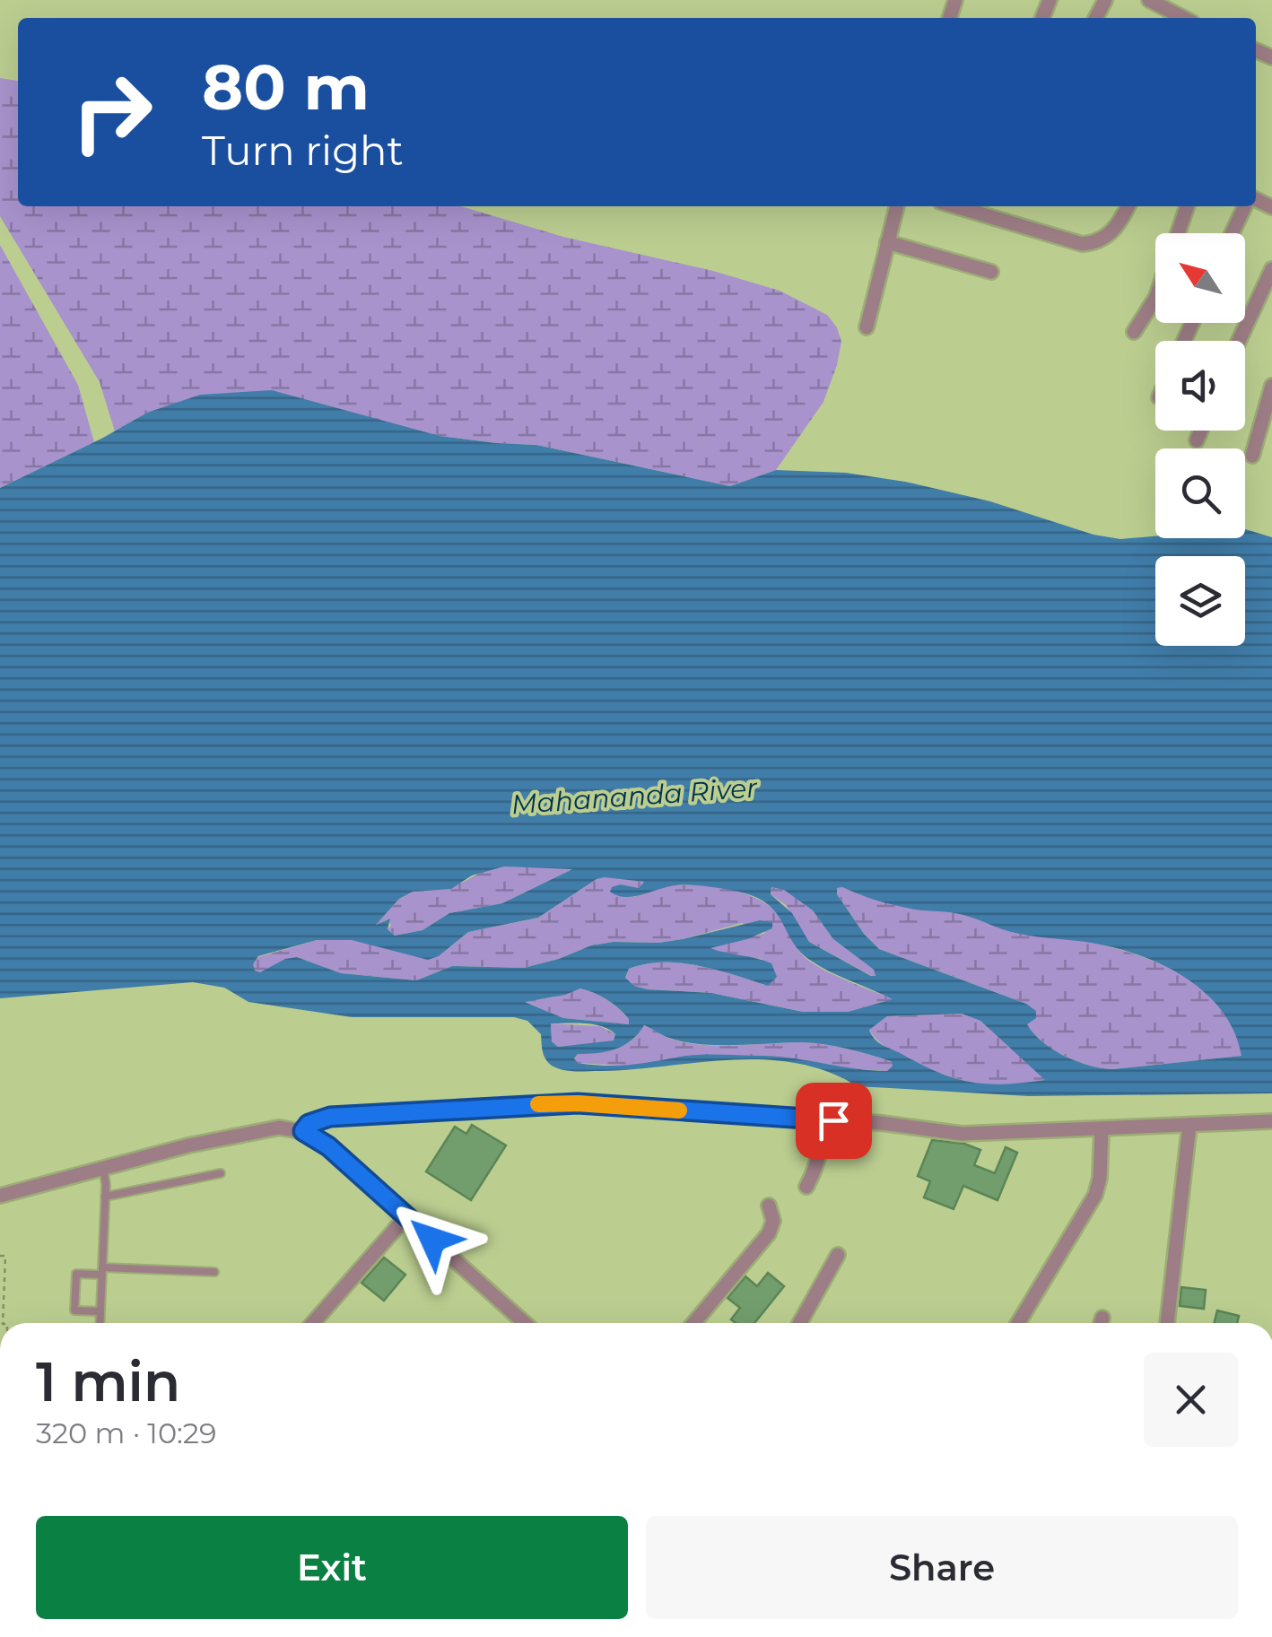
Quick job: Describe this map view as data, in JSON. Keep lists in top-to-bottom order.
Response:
{
  "water": ["Mahananda River"],
  "north": "top left",
  "page": {
    "turn": ["80 m", "Turn right"],
    "heading": ["1 min", "320 m · 10:29"],
    "buttons": ["Exit", "Share"]
  }
}
